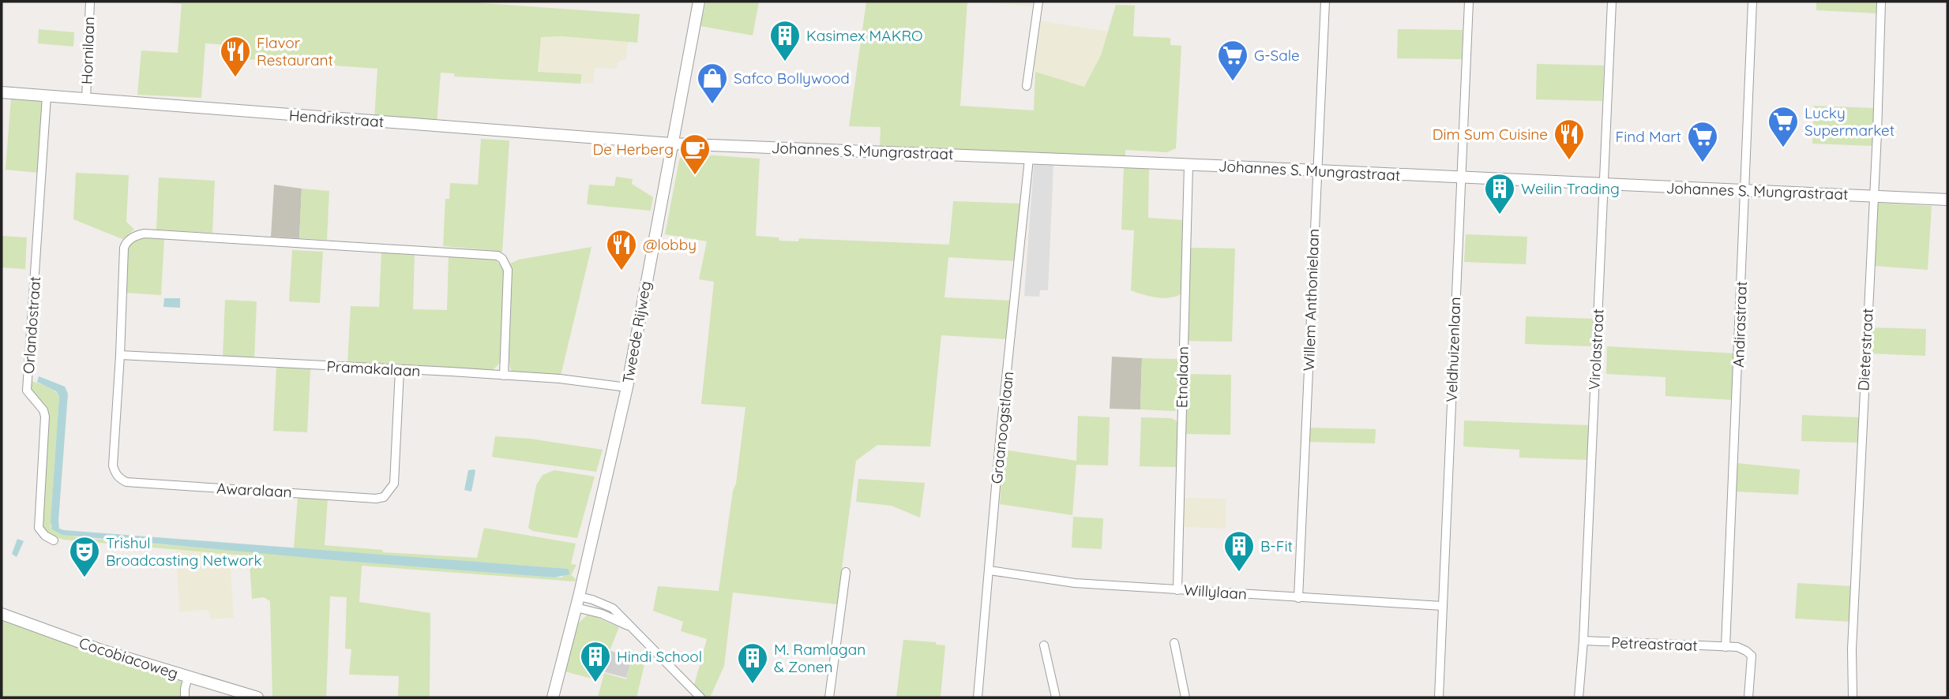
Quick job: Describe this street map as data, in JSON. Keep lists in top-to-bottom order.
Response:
{
  "streets": {
    "street": [
      "Hornilaan",
      "Hendrikstraat",
      "Johannes S. Mungrastraat",
      "Willem Anthonielaan",
      "Andirastraat",
      "Orlandostraat",
      "Tweede Rijweg",
      "Veldhuizenlaan",
      "Virolastraat",
      "Dieterstraat",
      "Pramakalaan",
      "Etnalaan",
      "Graanoogstlaan",
      "Awaralaan",
      "Willylaan",
      "Petreastraat",
      "Cocobiacoweg"
    ]
  },
  "crossings": [
    ["Hornilaan", "Hendrikstraat"],
    ["Hendrikstraat", "Johannes S. Mungrastraat"],
    ["Hendrikstraat", "Orlandostraat"],
    ["Hendrikstraat", "Tweede Rijweg"],
    ["Johannes S. Mungrastraat", "Willem Anthonielaan"],
    ["Johannes S. Mungrastraat", "Andirastraat"],
    ["Johannes S. Mungrastraat", "Tweede Rijweg"],
    ["Johannes S. Mungrastraat", "Veldhuizenlaan"],
    ["Johannes S. Mungrastraat", "Virolastraat"],
    ["Johannes S. Mungrastraat", "Dieterstraat"],
    ["Johannes S. Mungrastraat", "Etnalaan"],
    ["Johannes S. Mungrastraat", "Graanoogstlaan"],
    ["Willem Anthonielaan", "Willylaan"],
    ["Andirastraat", "Petreastraat"],
    ["Tweede Rijweg", "Pramakalaan"],
    ["Veldhuizenlaan", "Willylaan"],
    ["Virolastraat", "Petreastraat"],
    ["Pramakalaan", "Awaralaan"],
    ["Etnalaan", "Willylaan"],
    ["Graanoogstlaan", "Willylaan"]
  ],
  "places": {
    "building": [
      "Kasimex MAKRO",
      "Weilin Trading",
      "B-Fit",
      "Hindi School",
      "M. Ramlagan & Zonen"
    ],
    "restaurant": ["Flavor Restaurant", "Dim Sum Cuisine", "@lobby"],
    "supermarket": ["G-Sale", "Lucky Supermarket", "Find Mart"],
    "shop": ["Safco Bollywood"],
    "cafe": ["De Herberg"],
    "theatre": ["Trishul Broadcasting Network"]
  }
}
